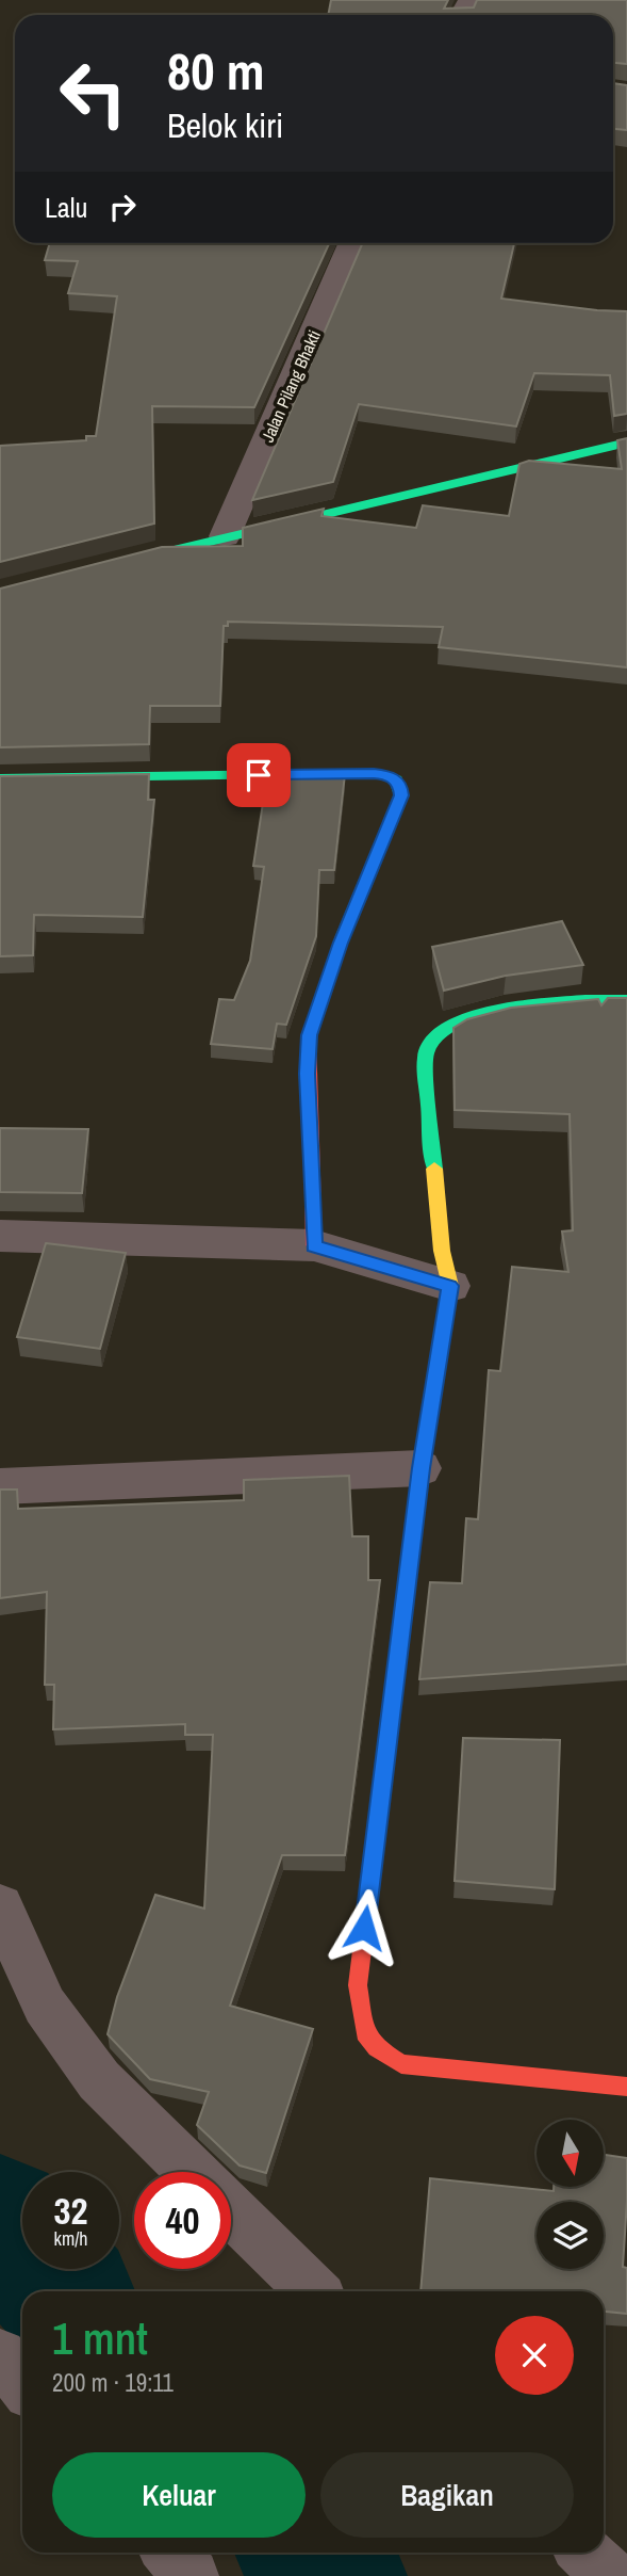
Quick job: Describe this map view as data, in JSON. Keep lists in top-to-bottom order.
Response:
{
  "streets": {
    "street": ["Jalan Pilang Bhakti"]
  },
  "north": "bottom",
  "page": {
    "turn": ["80 m", "Belok kiri"],
    "then": "Lalu",
    "speed": "32 km/h",
    "limit": "40",
    "heading": ["1 mnt", "200 m · 19:11"],
    "buttons": ["Keluar", "Bagikan"]
  }
}
